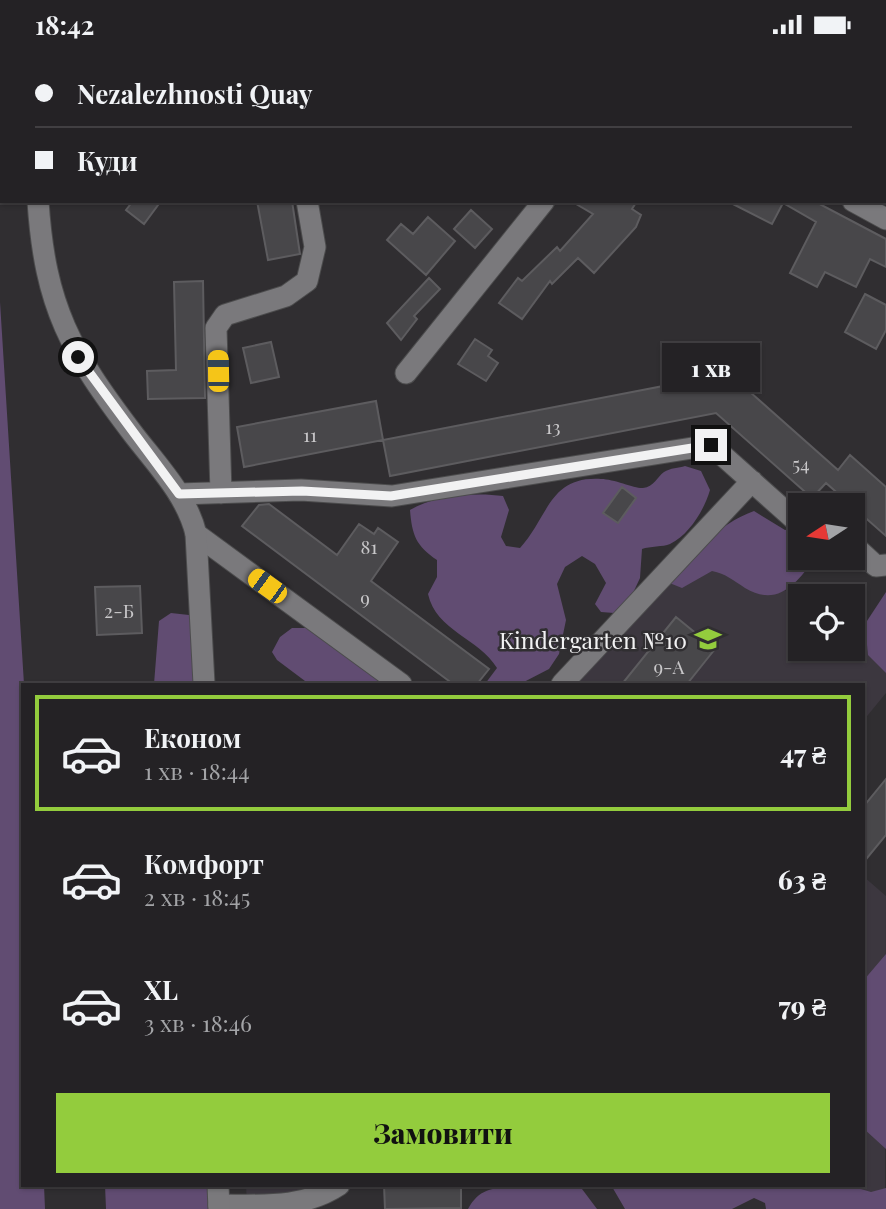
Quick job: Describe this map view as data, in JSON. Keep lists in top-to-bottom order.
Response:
{
  "places": {
    "school or university": ["Kindergarten №10"]
  },
  "house_numbers": [
    "13",
    "11",
    "54",
    "81",
    "9",
    "2-Б",
    "9-А"
  ],
  "north": "left",
  "page": {
    "status": "18:42",
    "banner": ["Nezalezhnosti Quay", "Куди"],
    "bubble": "1 хв",
    "list": [
      {
        "name": "Економ",
        "note": "1 хв · 18:44",
        "value": "47 ₴"
      },
      {
        "name": "Комфорт",
        "note": "2 хв · 18:45",
        "value": "63 ₴"
      },
      {
        "name": "XL",
        "note": "3 хв · 18:46",
        "value": "79 ₴"
      }
    ],
    "buttons": "Замовити"
  }
}
